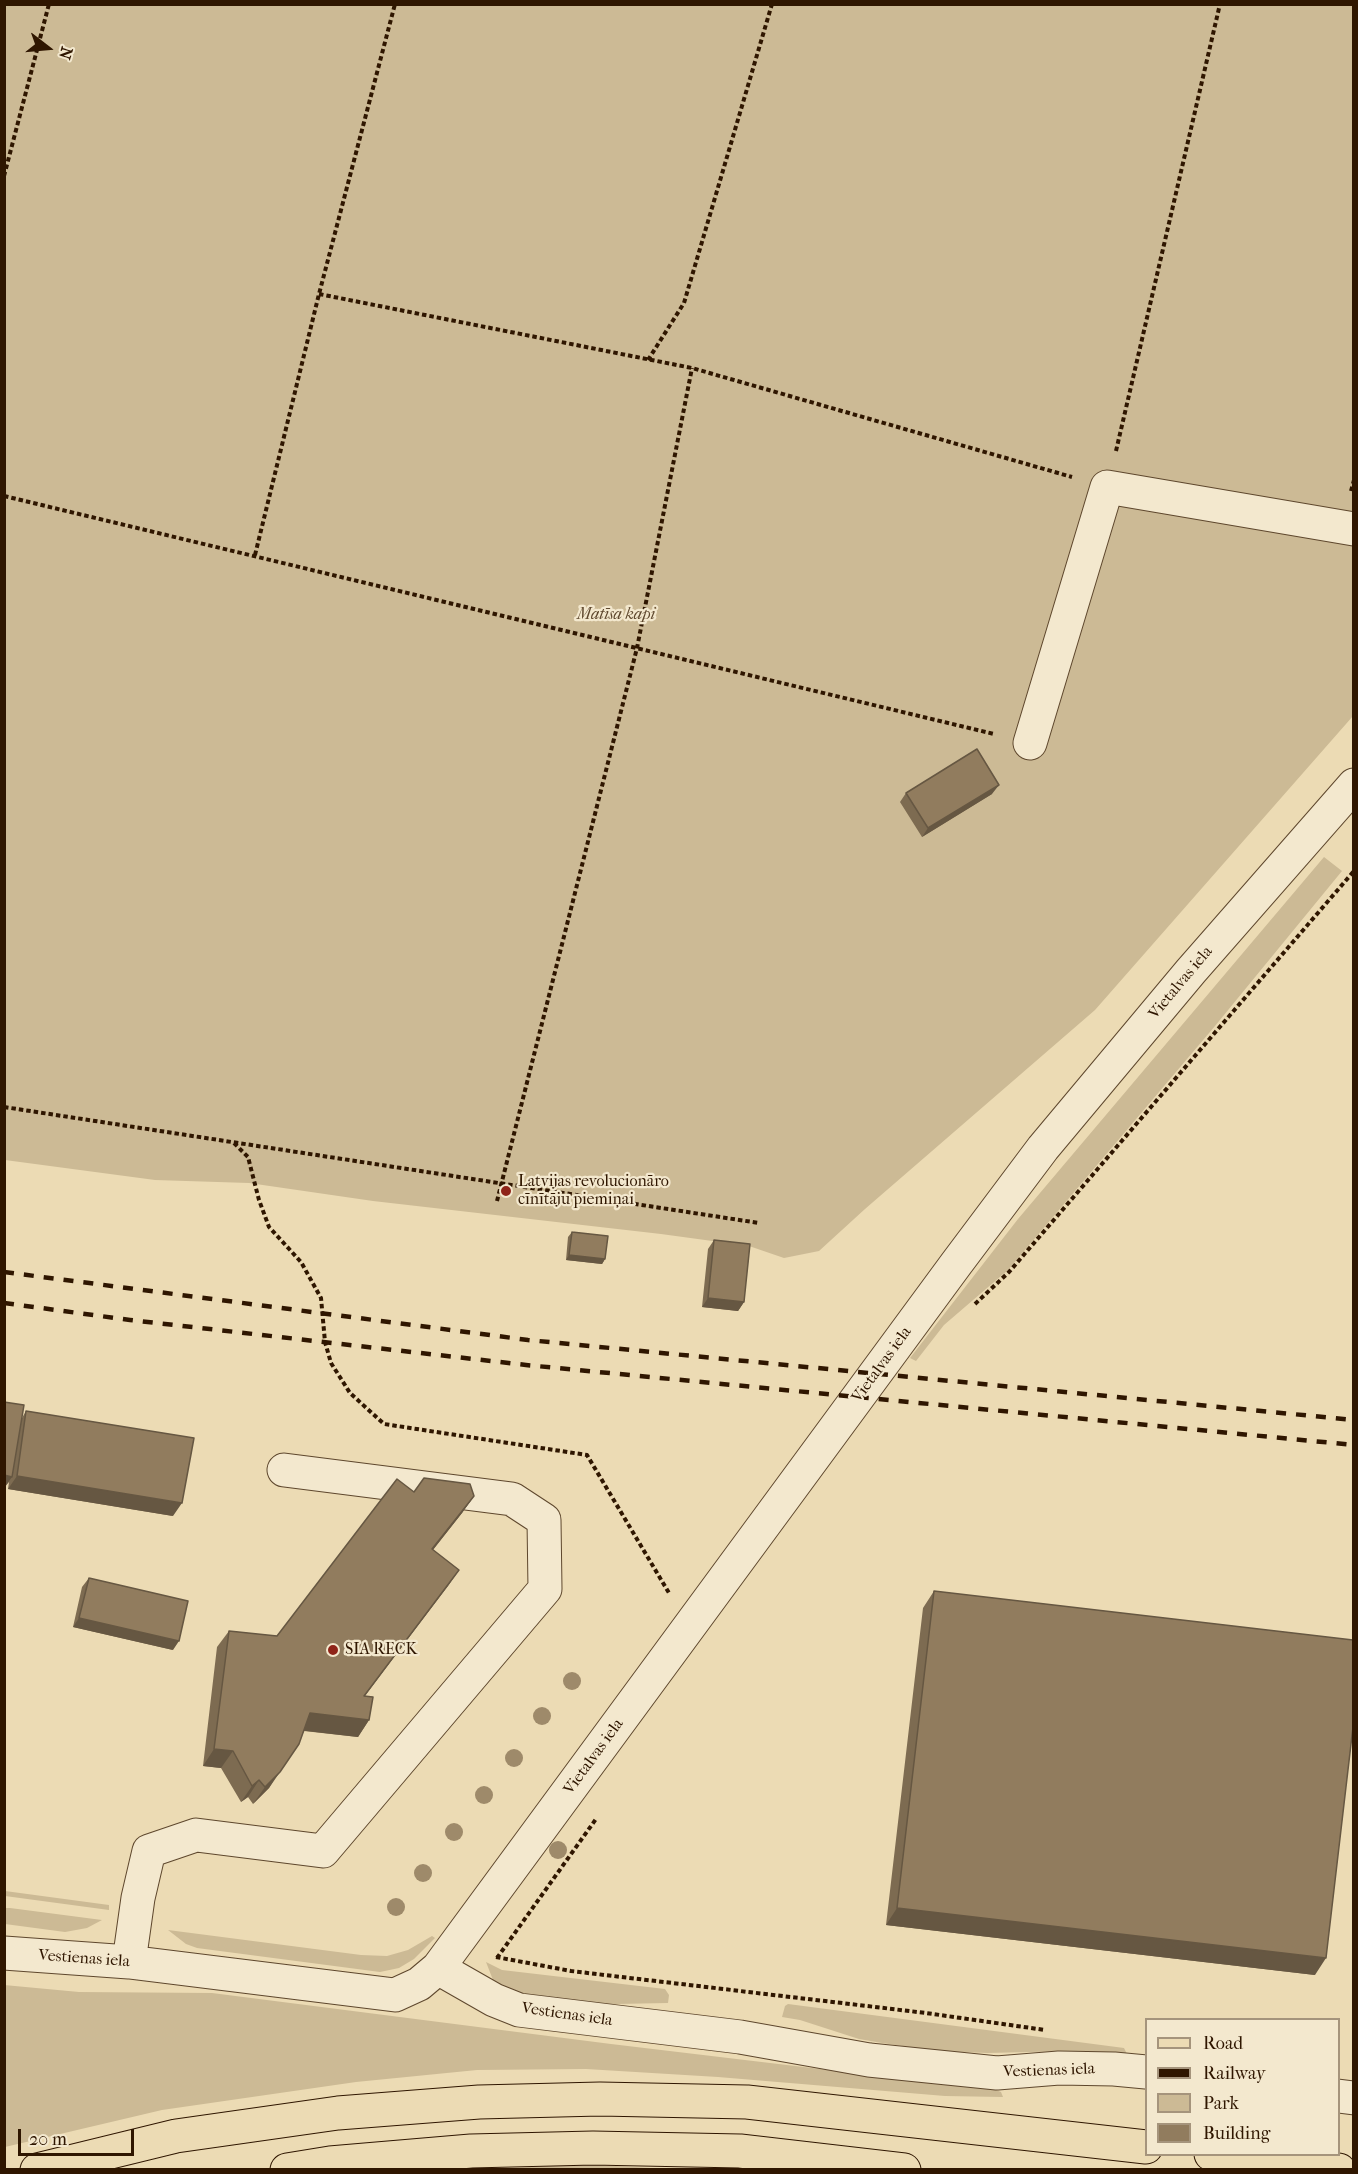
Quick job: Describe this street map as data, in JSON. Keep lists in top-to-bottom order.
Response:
{
  "streets": {
    "street": ["Vietalvas iela", "Vestienas iela"]
  },
  "crossings": [
    ["Vietalvas iela", "Vestienas iela"]
  ],
  "parks": ["Matīsa kapi"],
  "places": ["Latvijas revolucionāro cīnītāju piemiņai", "SIA RECK"],
  "legend": [
    "Road",
    "Railway",
    "Park",
    "Building"
  ],
  "scale_bar": "20 m",
  "north": "right"
}
